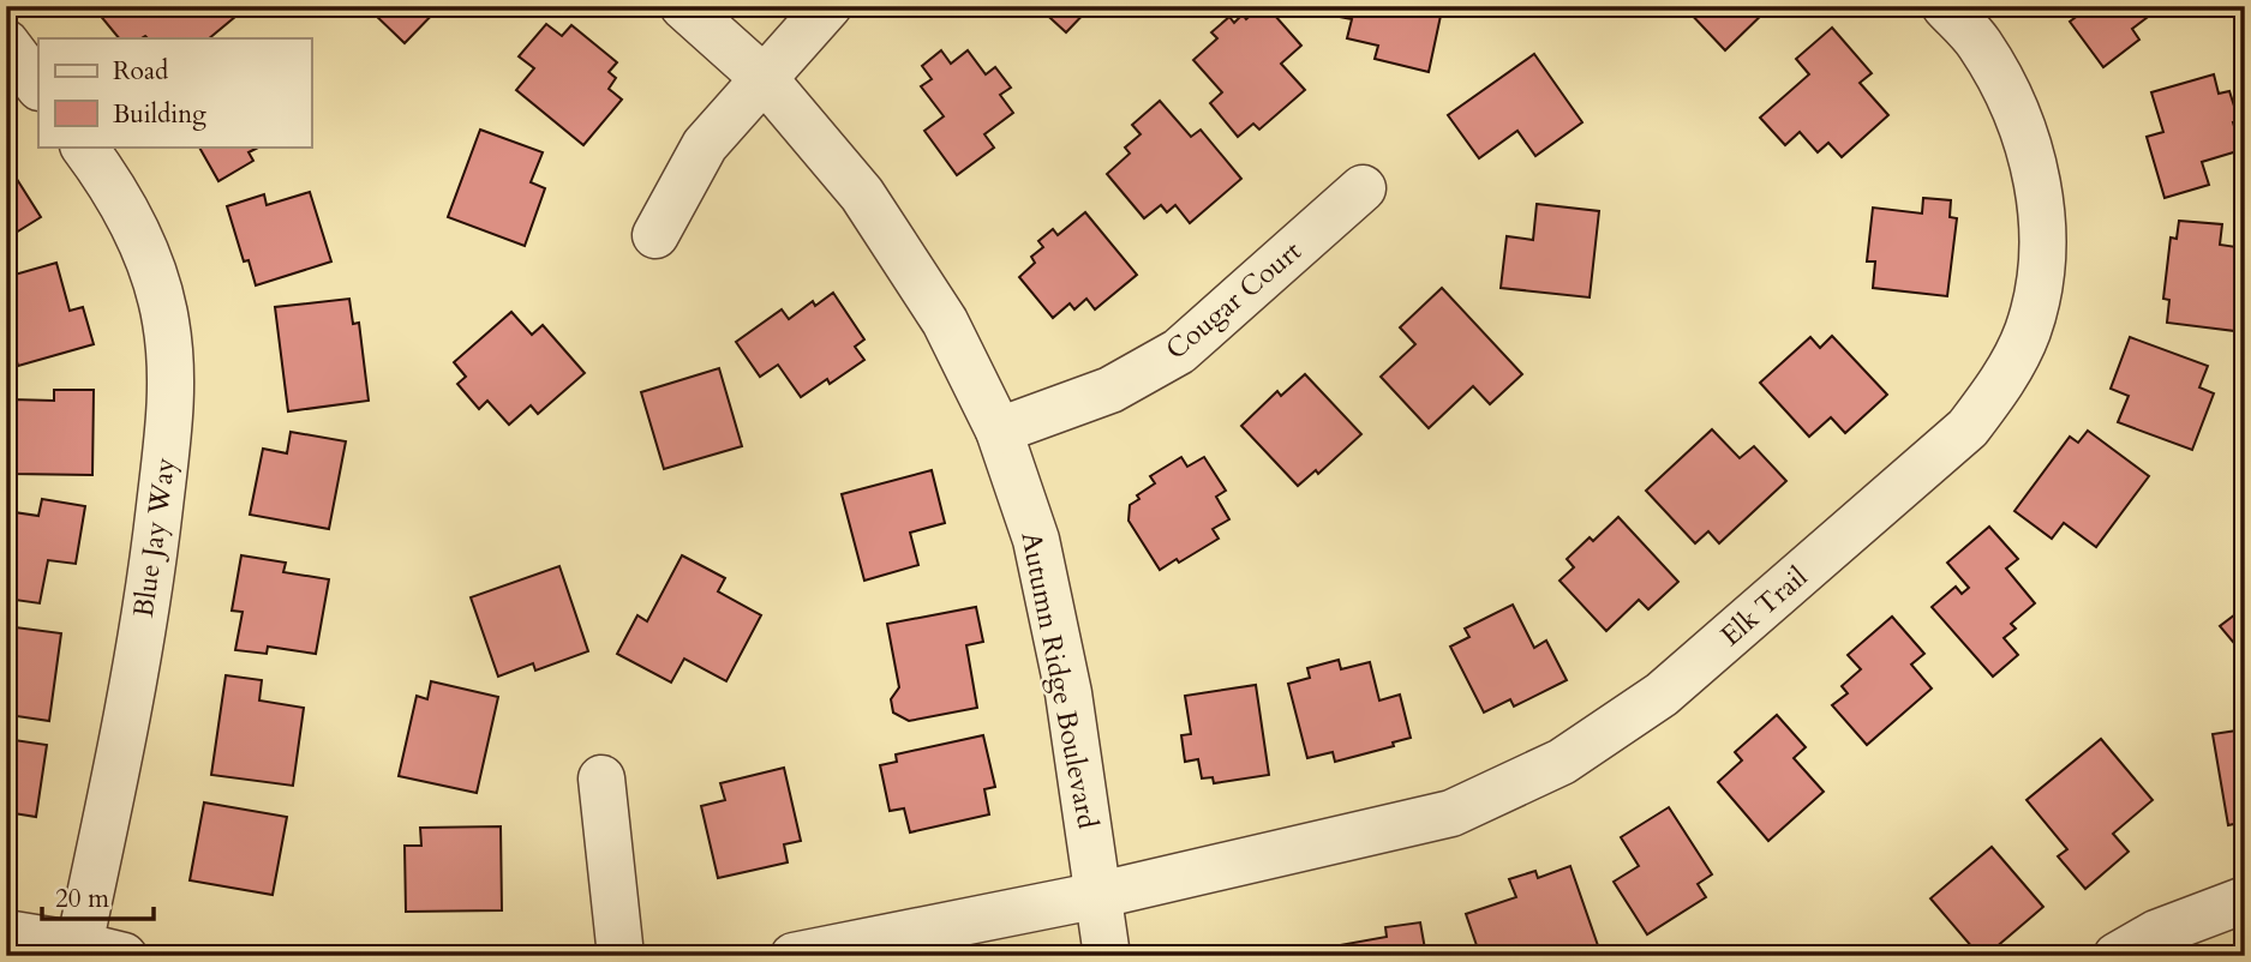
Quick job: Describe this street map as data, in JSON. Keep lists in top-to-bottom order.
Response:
{
  "streets": {
    "street": [
      "Cougar Court",
      "Blue Jay Way",
      "Elk Trail",
      "Autumn Ridge Boulevard"
    ]
  },
  "crossings": [
    ["Cougar Court", "Autumn Ridge Boulevard"],
    ["Elk Trail", "Autumn Ridge Boulevard"]
  ],
  "legend": ["Road", "Building"],
  "scale_bar": "20 m"
}
